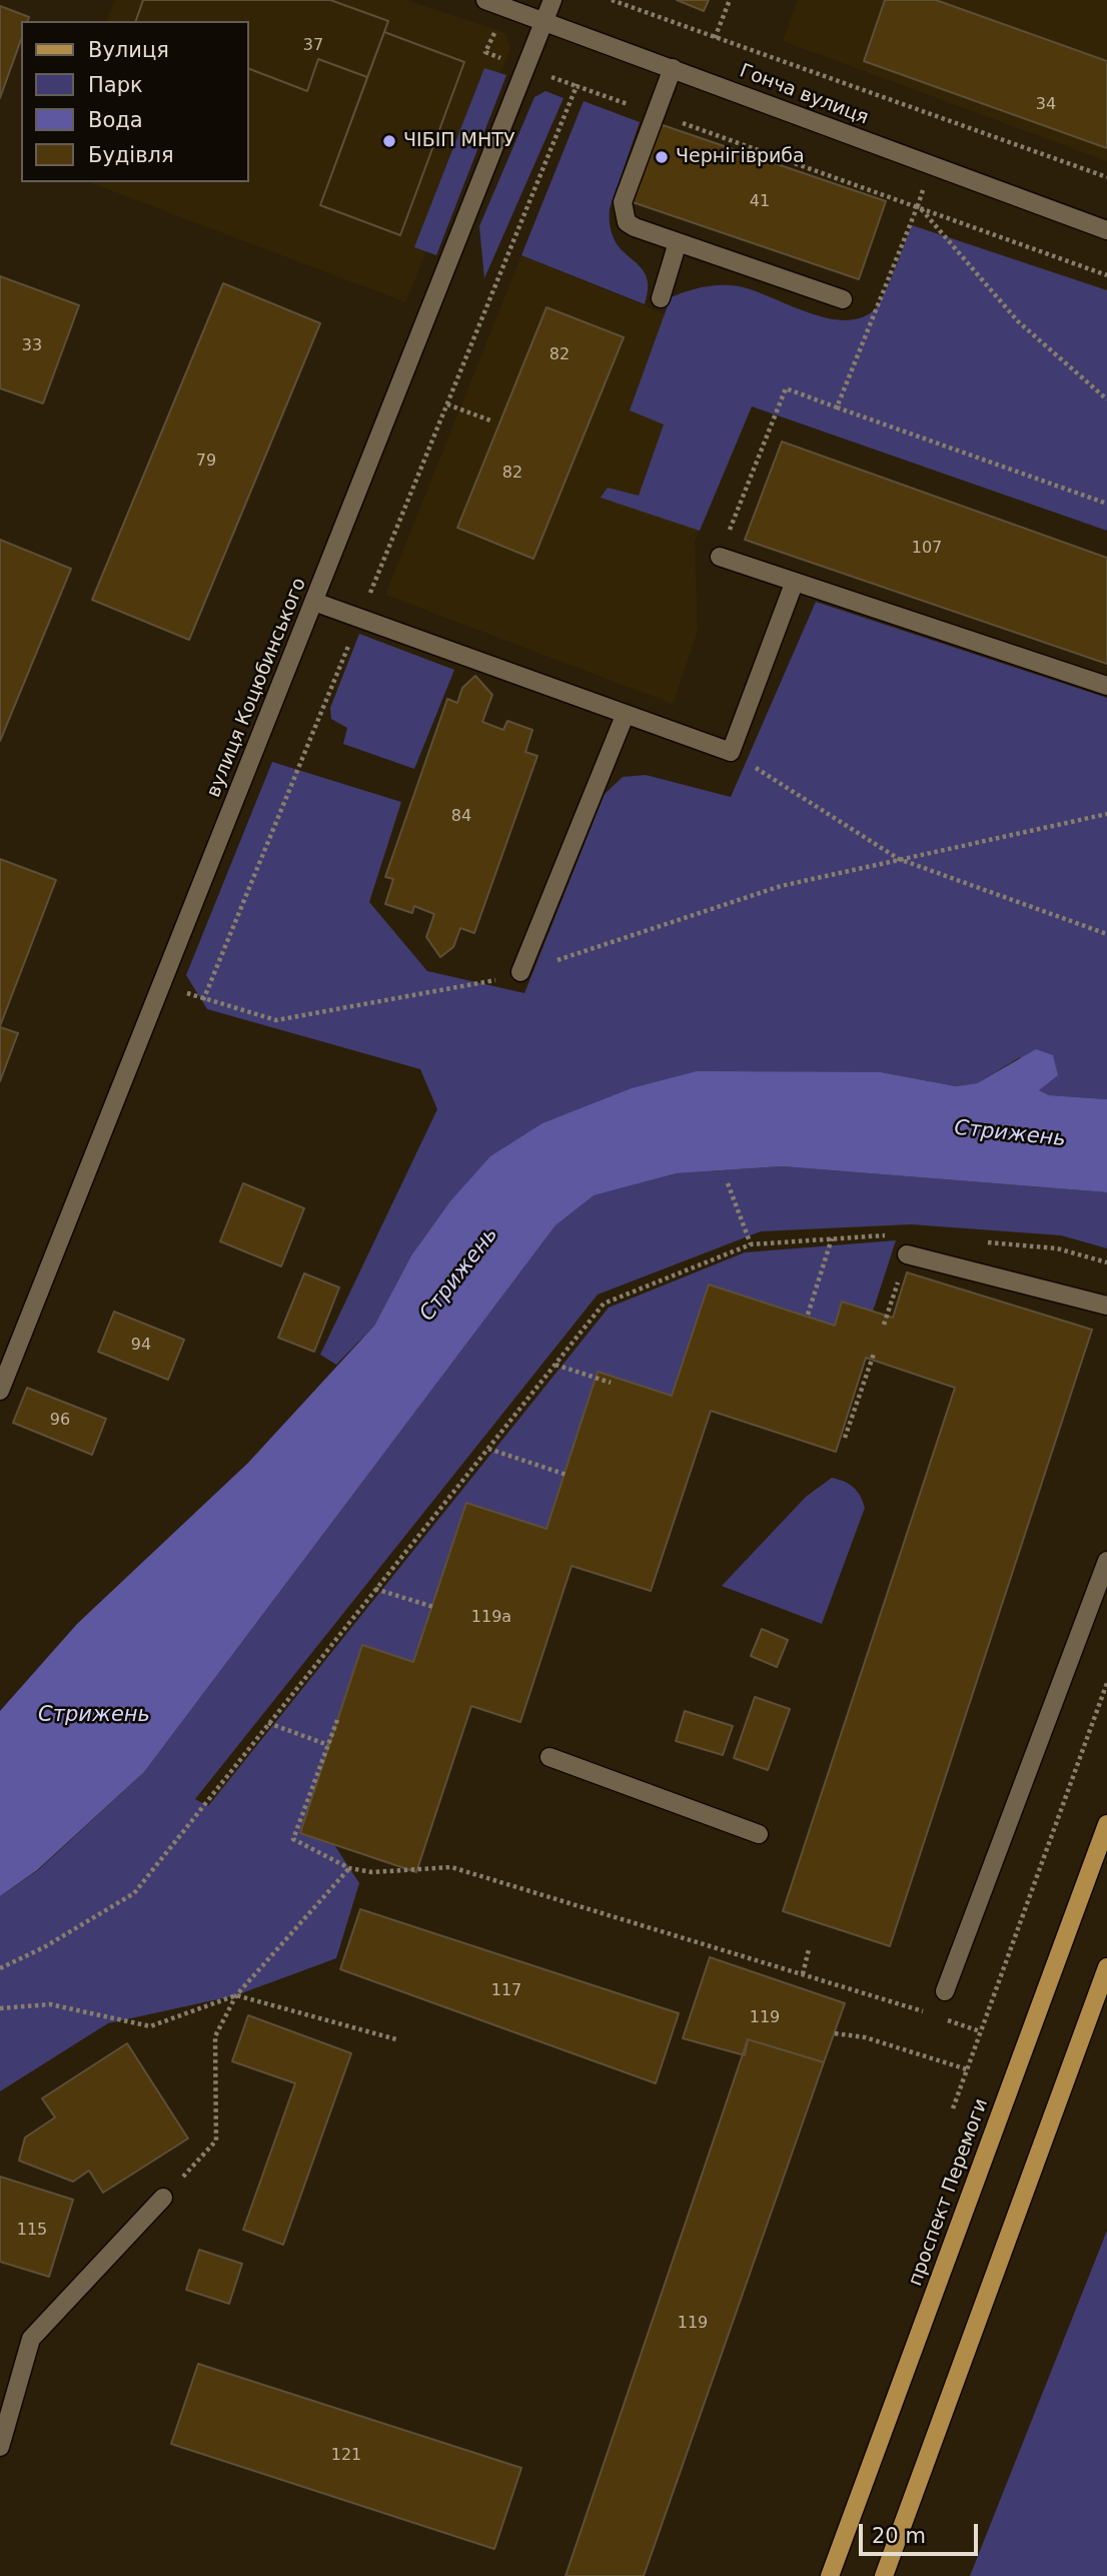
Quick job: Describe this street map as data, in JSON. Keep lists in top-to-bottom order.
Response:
{
  "streets": {
    "main road": ["проспект Перемоги"],
    "street": ["Гонча вулиця", "вулиця Коцюбинського"]
  },
  "crossings": [
    ["Гонча вулиця", "вулиця Коцюбинського"]
  ],
  "water": ["Стрижень"],
  "places": ["ЧІБІП МНТУ", "Чернігівриба"],
  "house_numbers": [
    "37",
    "34",
    "41",
    "33",
    "82",
    "79",
    "82",
    "107",
    "84",
    "94",
    "96",
    "119а",
    "117",
    "119",
    "115",
    "119",
    "121"
  ],
  "legend": [
    "Вулиця",
    "Парк",
    "Вода",
    "Будівля"
  ],
  "scale_bar": "20 m"
}
